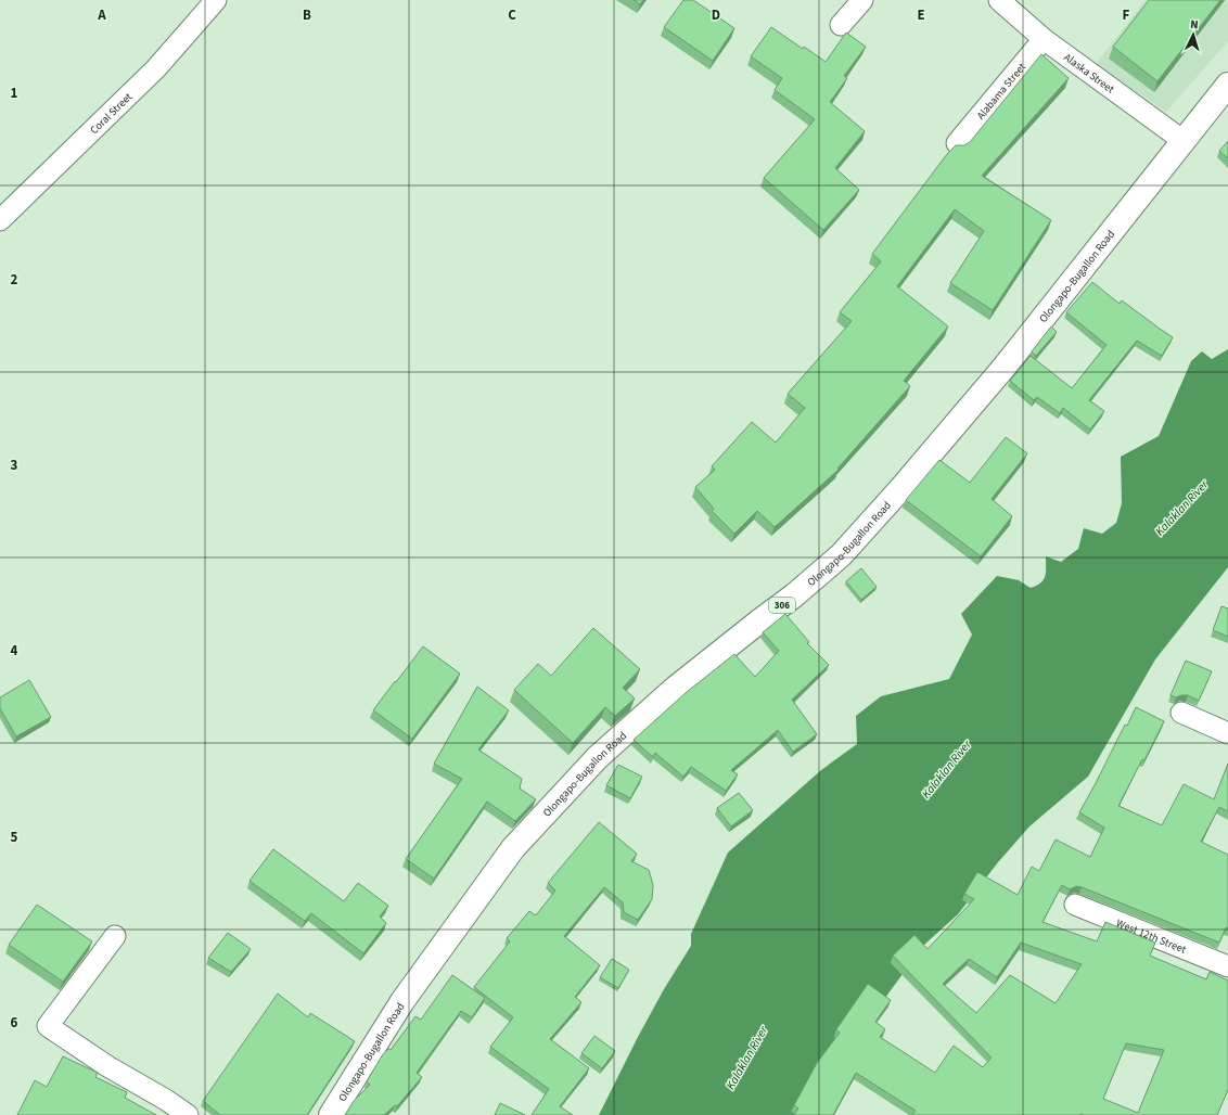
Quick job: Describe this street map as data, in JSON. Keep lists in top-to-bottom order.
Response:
{
  "streets": {
    "main road": ["Olongapo-Bugallon Road", "306"],
    "street": [
      "Alaska Street",
      "Alabama Street",
      "Coral Street",
      "West 12th Street"
    ]
  },
  "crossings": [
    ["Alaska Street", "Alabama Street"],
    ["Alaska Street", "Olongapo-Bugallon Road"]
  ],
  "water": ["Kalaklan River"],
  "north": "top",
  "grid": {
    "columns": [
      "A",
      "B",
      "C",
      "D",
      "E",
      "F"
    ],
    "rows": [
      "1",
      "2",
      "3",
      "4",
      "5",
      "6"
    ]
  }
}
